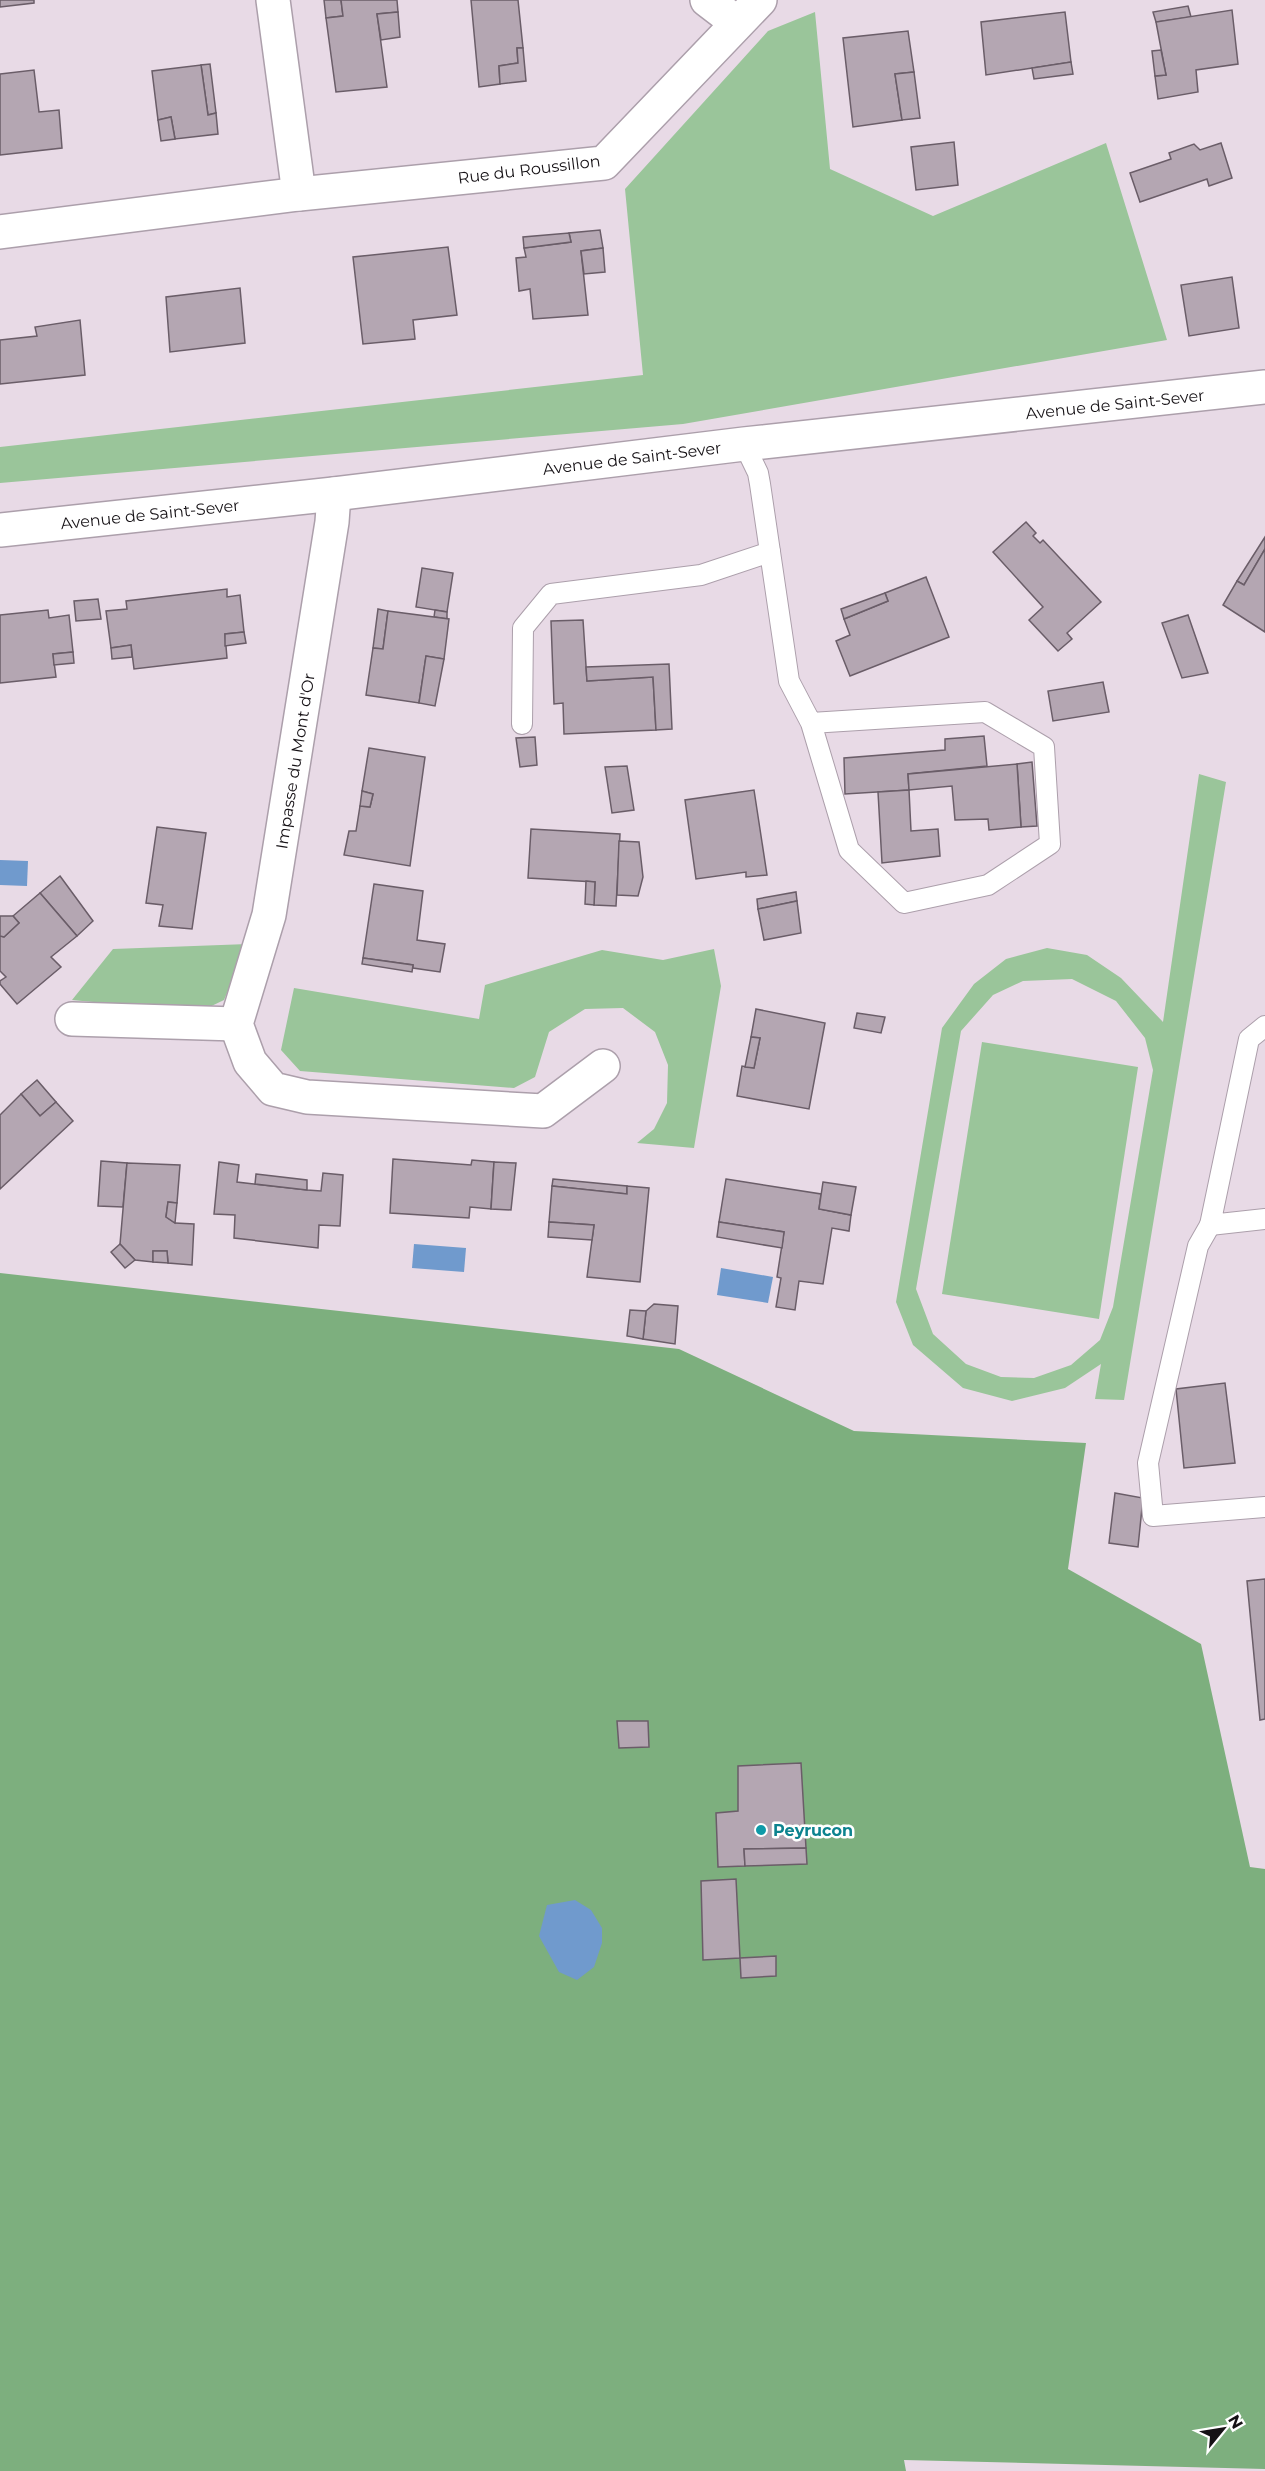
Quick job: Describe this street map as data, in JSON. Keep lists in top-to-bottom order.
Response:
{
  "streets": {
    "street": ["Rue du Roussillon", "Avenue de Saint-Sever", "Impasse du Mont d'Or"]
  },
  "crossings": [
    ["Avenue de Saint-Sever", "Impasse du Mont d'Or"]
  ],
  "places": ["Peyrucon"],
  "north": "top right"
}
